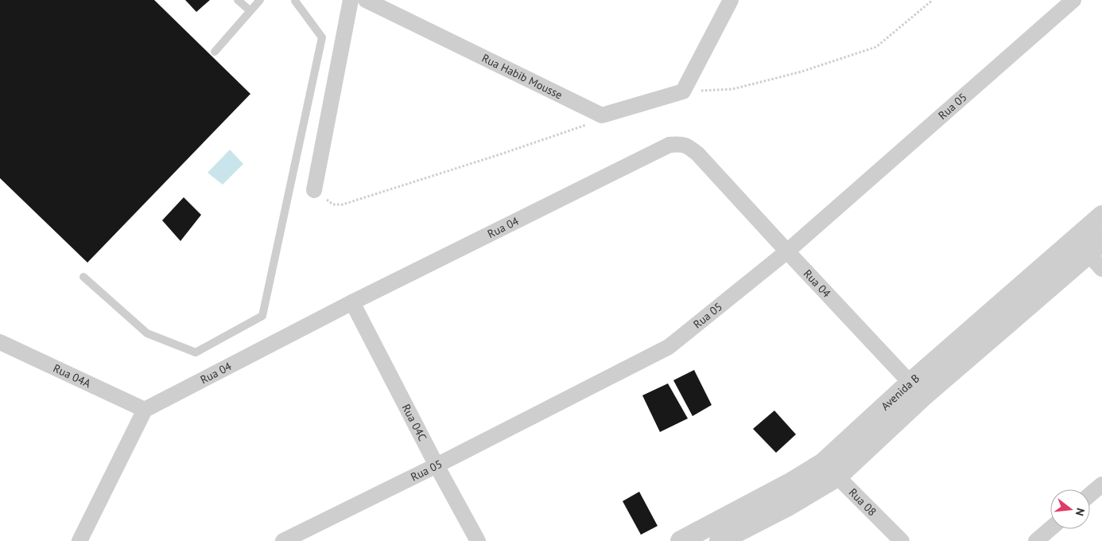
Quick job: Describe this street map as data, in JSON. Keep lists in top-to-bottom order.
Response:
{
  "streets": {
    "street": [
      "Rua Habib Mousse",
      "Rua 05",
      "Rua 04",
      "Rua 04A",
      "Avenida B",
      "Rua 04C",
      "Rua 08"
    ]
  },
  "crossings": [
    ["Rua 05", "Rua 04"],
    ["Rua 05", "Rua 04C"],
    ["Rua 04", "Rua 04A"],
    ["Rua 04", "Avenida B"],
    ["Rua 04", "Rua 04C"],
    ["Avenida B", "Rua 08"]
  ],
  "north": "right"
}
